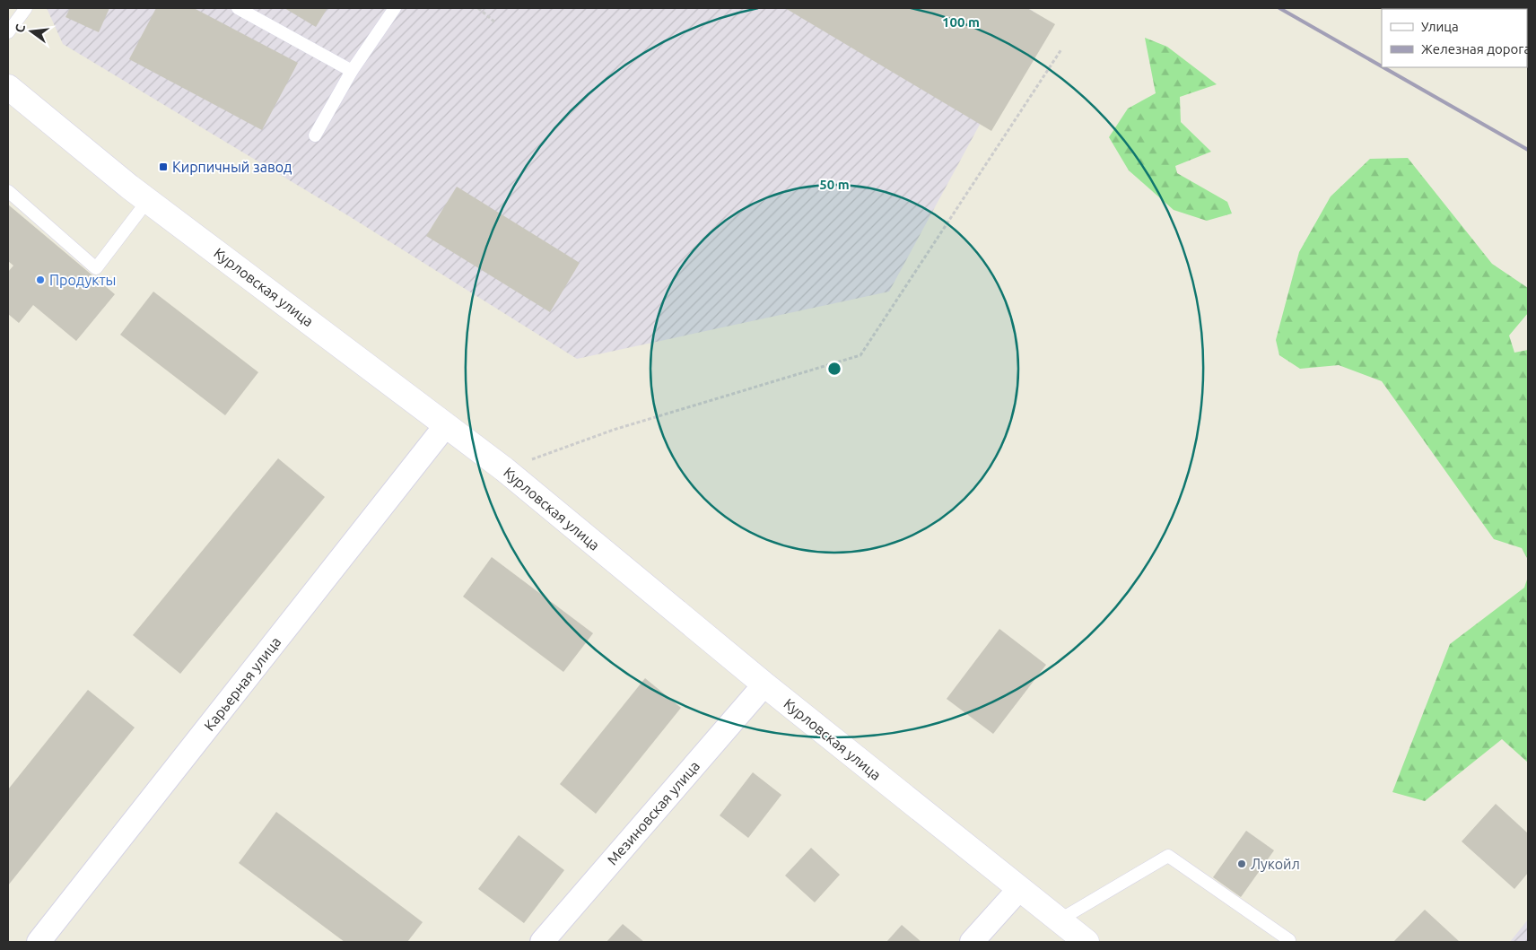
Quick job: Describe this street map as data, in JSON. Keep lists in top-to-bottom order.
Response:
{
  "streets": {
    "main road": ["Курловская улица"],
    "street": ["Карьерная улица", "Мезиновская улица"]
  },
  "crossings": [
    ["Курловская улица", "Карьерная улица"],
    ["Курловская улица", "Мезиновская улица"]
  ],
  "places": {
    "transit": ["Кирпичный завод"],
    "other": ["Продукты", "Лукойл"]
  },
  "legend": ["Улица", "Железная дорога"],
  "north": "left",
  "rings": ["100 m", "50 m"]
}
